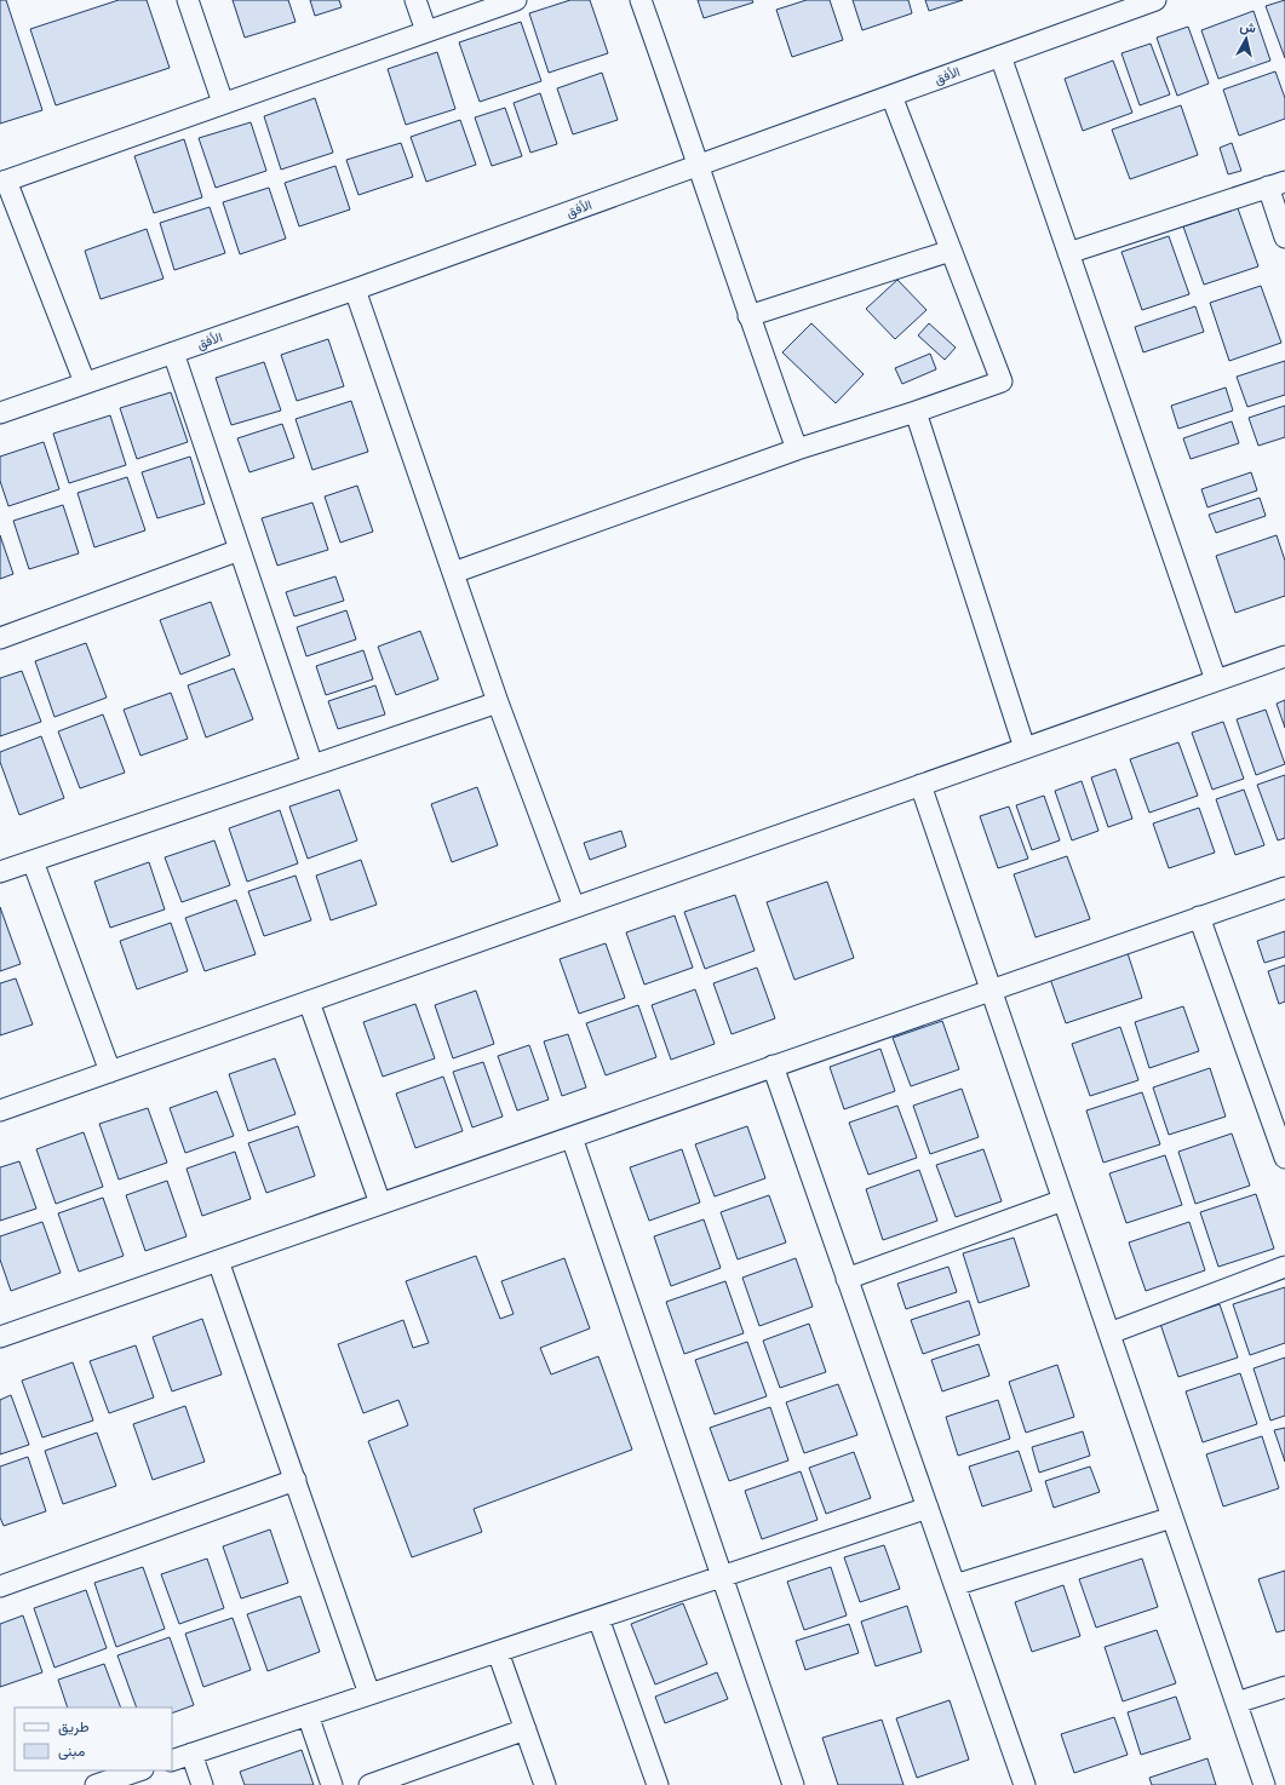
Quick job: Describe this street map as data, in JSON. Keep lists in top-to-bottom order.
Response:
{
  "streets": {
    "street": ["الأفق"]
  },
  "legend": ["طريق", "مبنى"],
  "north": "top"
}
